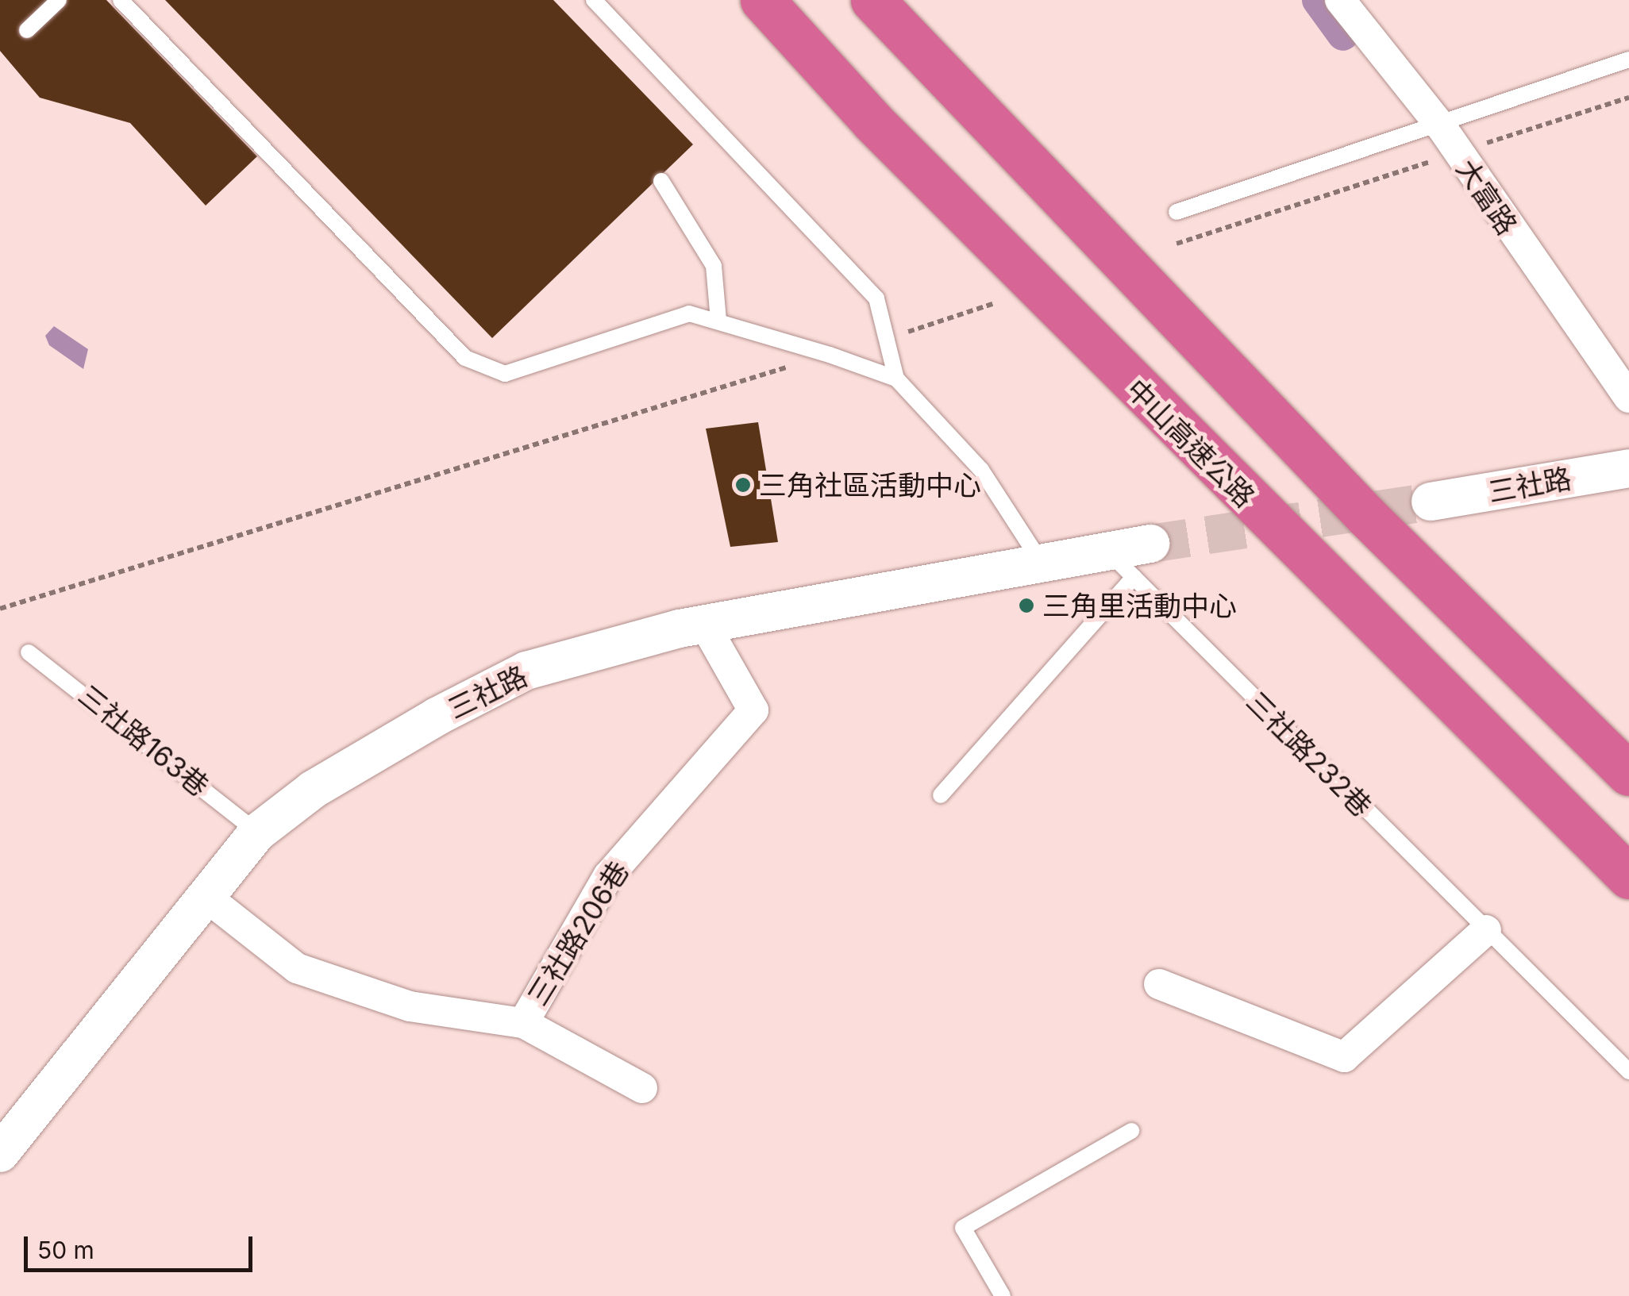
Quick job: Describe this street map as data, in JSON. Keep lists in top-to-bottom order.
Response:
{
  "streets": {
    "highway": ["中山高速公路"],
    "street": ["大富路", "三社路", "三社路206巷"],
    "lane": ["三社路163巷", "三社路232巷"]
  },
  "crossings": [
    ["三社路", "三社路163巷"],
    ["三社路", "三社路232巷"],
    ["三社路", "三社路206巷"]
  ],
  "places": ["三角社區活動中心", "三角里活動中心"],
  "scale_bar": "50 m"
}
